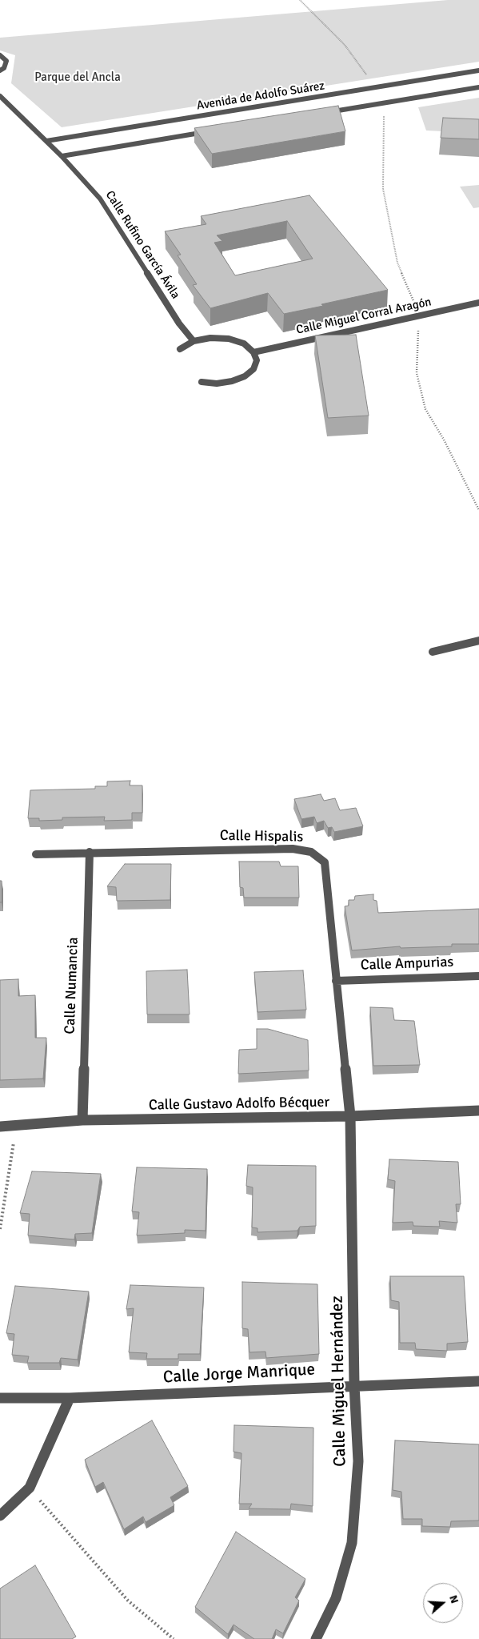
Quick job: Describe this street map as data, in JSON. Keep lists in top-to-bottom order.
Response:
{
  "streets": {
    "street": [
      "Avenida de Adolfo Suárez",
      "Calle Rufino García Ávila",
      "Calle Miguel Corral Aragón",
      "Calle Hispalis",
      "Calle Ampurias",
      "Calle Numancia",
      "Calle Gustavo Adolfo Bécquer",
      "Calle Jorge Manrique",
      "Calle Miguel Hernández"
    ]
  },
  "crossings": [
    ["Avenida de Adolfo Suárez", "Calle Rufino García Ávila"],
    ["Calle Hispalis", "Calle Ampurias"],
    ["Calle Hispalis", "Calle Numancia"],
    ["Calle Hispalis", "Calle Gustavo Adolfo Bécquer"],
    ["Calle Hispalis", "Calle Miguel Hernández"],
    ["Calle Numancia", "Calle Gustavo Adolfo Bécquer"],
    ["Calle Gustavo Adolfo Bécquer", "Calle Miguel Hernández"],
    ["Calle Jorge Manrique", "Calle Miguel Hernández"]
  ],
  "parks": ["Parque del Ancla"],
  "north": "right"
}
